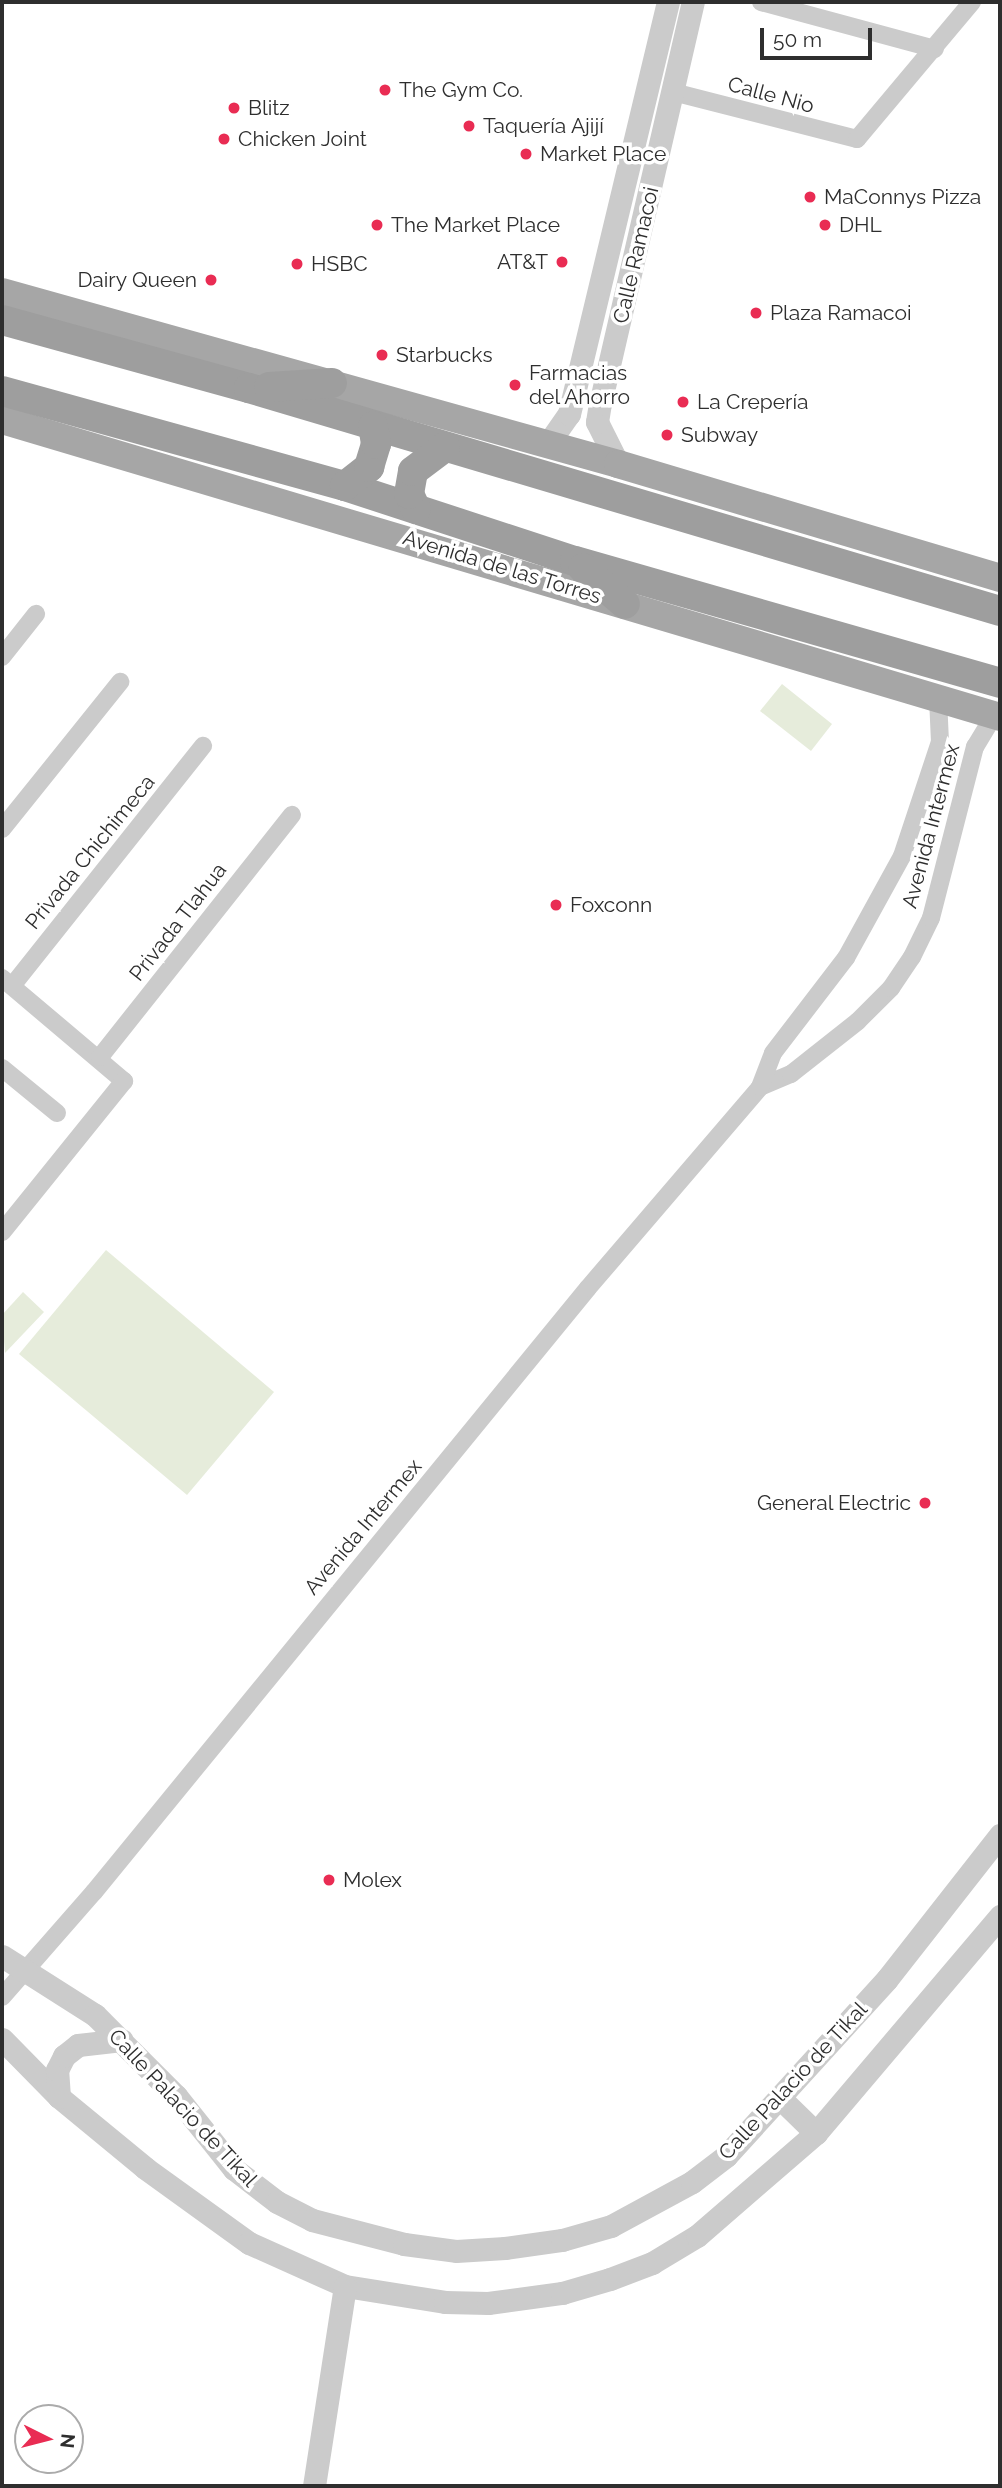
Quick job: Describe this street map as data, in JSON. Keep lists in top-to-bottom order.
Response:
{
  "streets": {
    "highway": ["Avenida de las Torres"],
    "street": [
      "Calle Nio",
      "Calle Ramacoi",
      "Avenida Intermex",
      "Privada Chichimeca",
      "Privada Tlahua",
      "Calle Palacio de Tikal"
    ]
  },
  "crossings": [
    ["Calle Nio", "Calle Ramacoi"],
    ["Avenida de las Torres", "Avenida Intermex"],
    ["Avenida Intermex", "Calle Palacio de Tikal"]
  ],
  "places": [
    "The Gym Co.",
    "Blitz",
    "Taquería Ajijí",
    "Chicken Joint",
    "Market Place",
    "MaConnys Pizza",
    "The Market Place",
    "DHL",
    "AT&T",
    "HSBC",
    "Dairy Queen",
    "Plaza Ramacoi",
    "Starbucks",
    "Farmacias del Ahorro",
    "La Crepería",
    "Subway",
    "Foxconn",
    "General Electric",
    "Molex"
  ],
  "scale_bar": "50 m",
  "north": "right"
}
